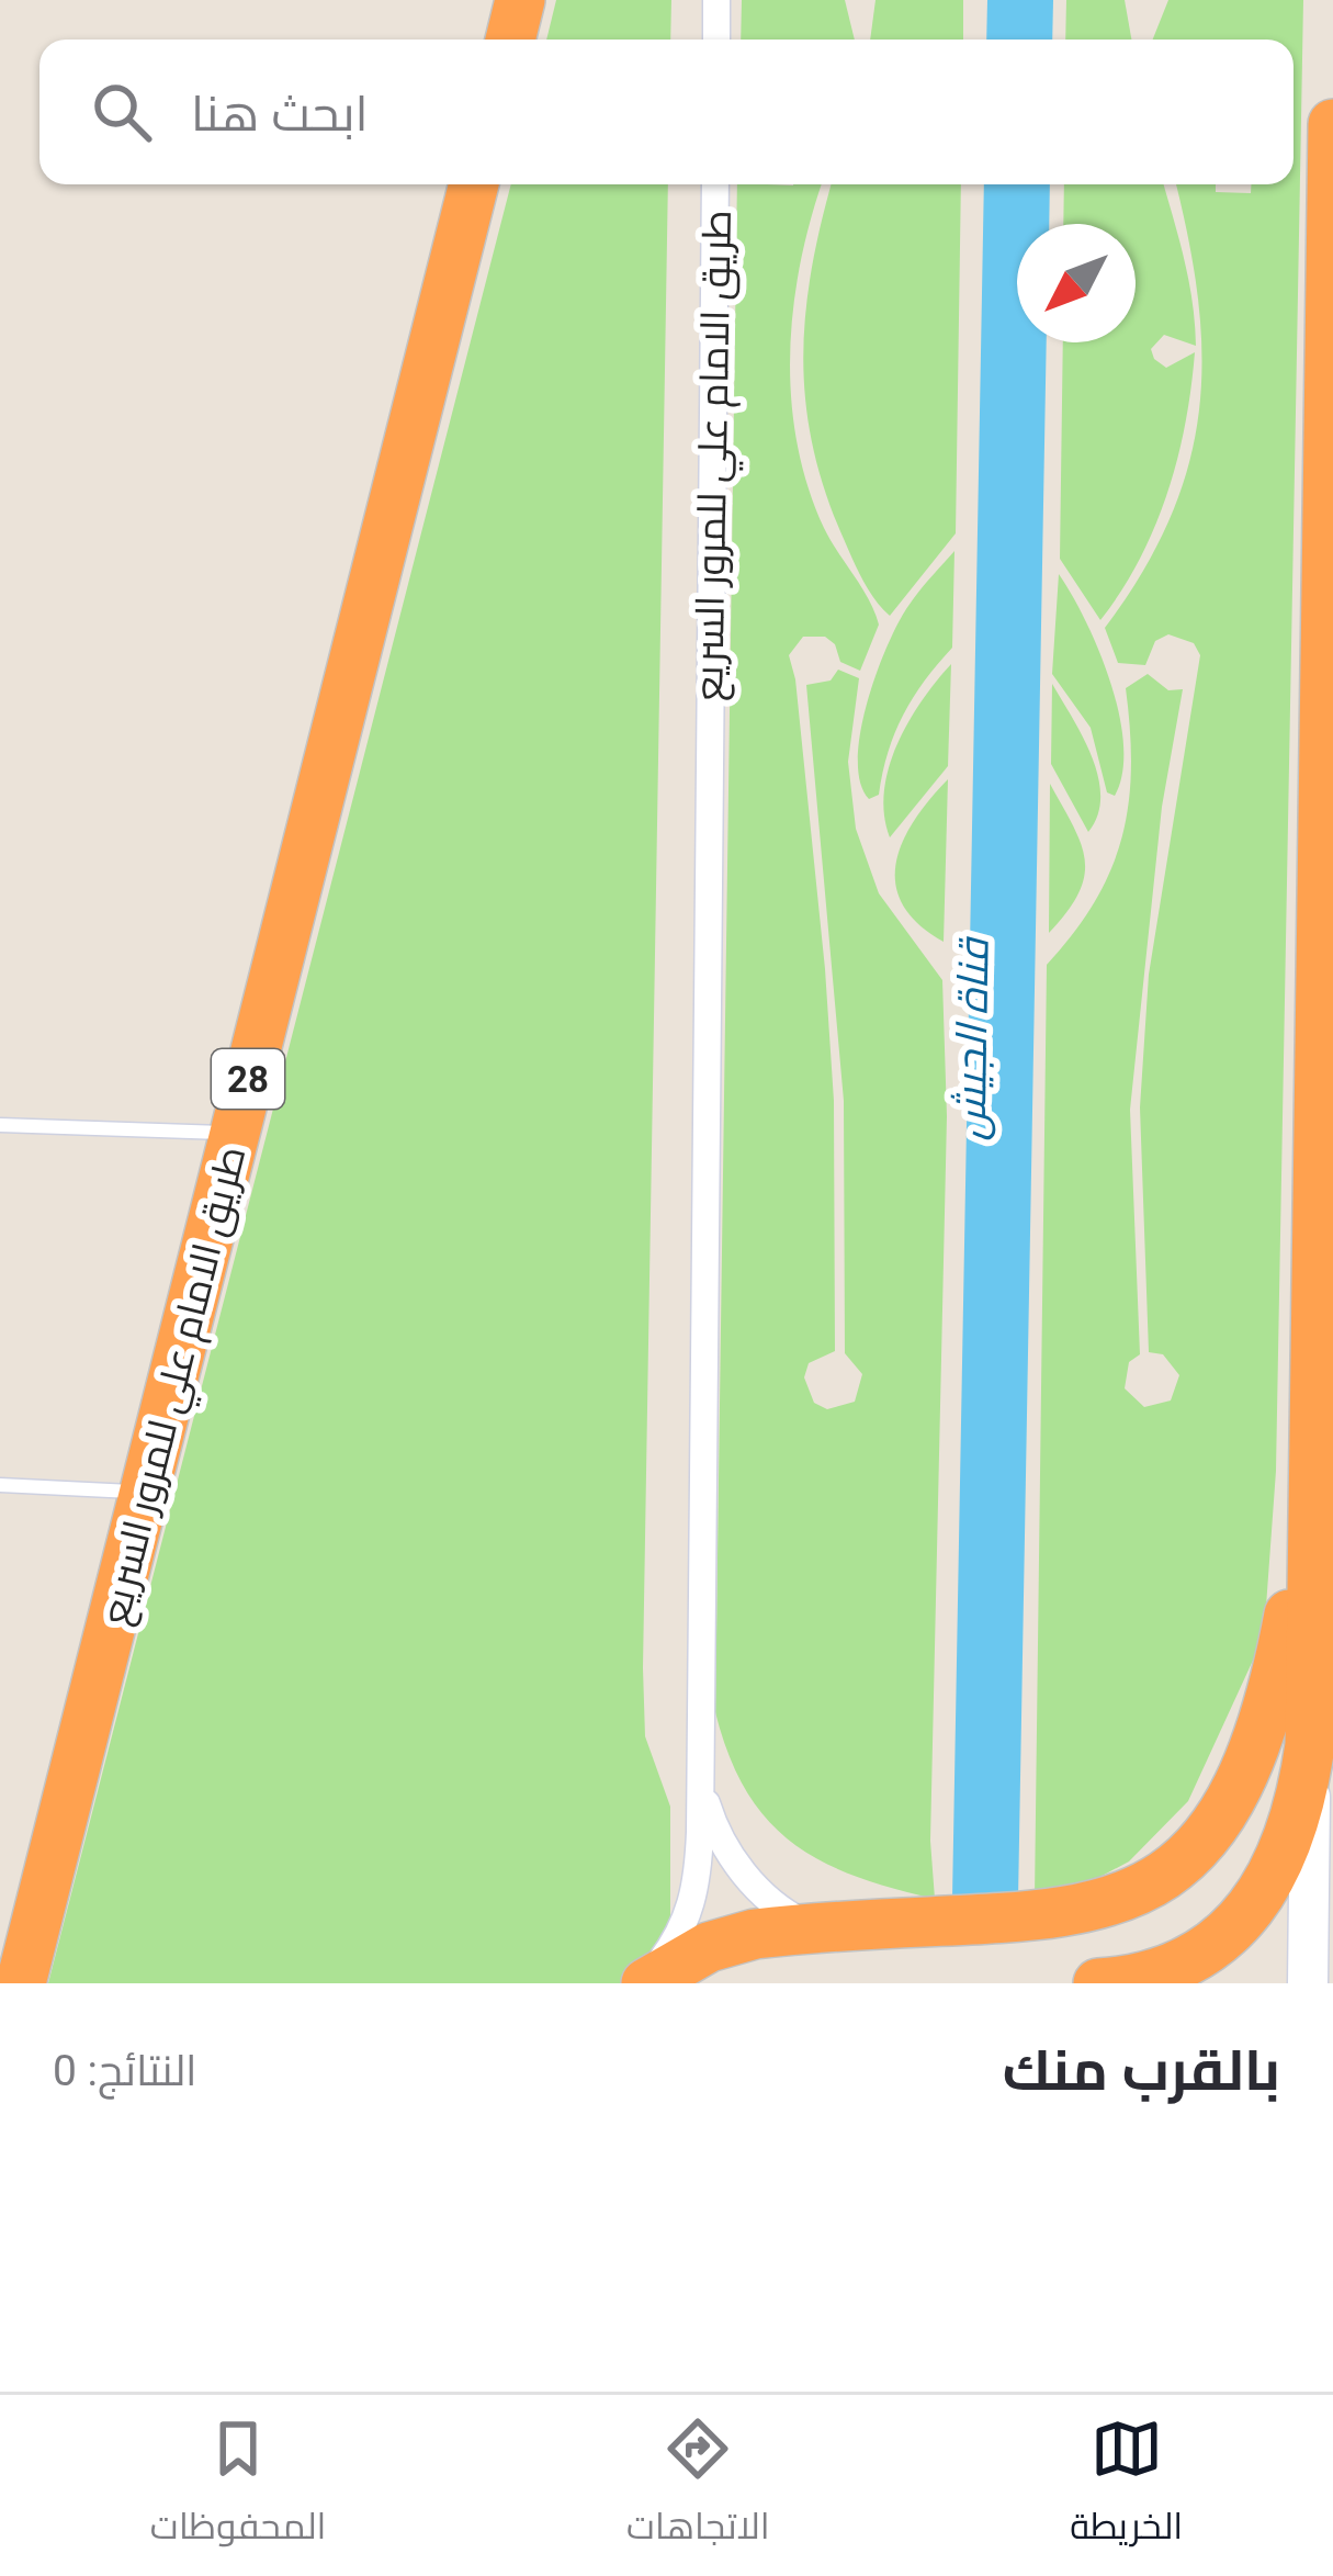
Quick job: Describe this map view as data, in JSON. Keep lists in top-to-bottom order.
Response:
{
  "streets": {
    "highway": ["طريق الامام علي للمرور السريع", "28"]
  },
  "water": ["قناة الجيش"],
  "north": "bottom left",
  "page": {
    "search": "ابحث هنا",
    "heading": ["بالقرب منك", "النتائج: 0"],
    "nav": ["الخريطة", "الاتجاهات", "المحفوظات"]
  }
}
